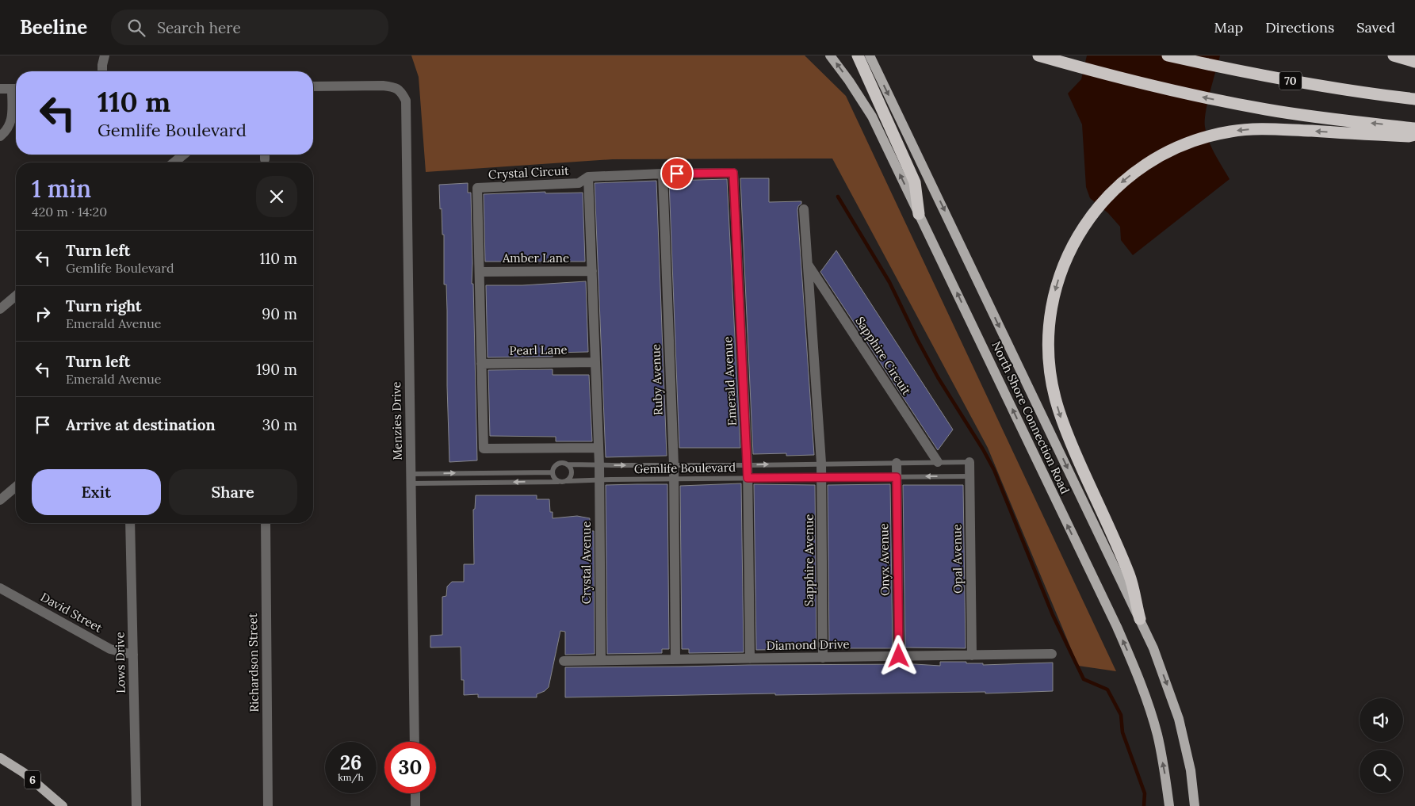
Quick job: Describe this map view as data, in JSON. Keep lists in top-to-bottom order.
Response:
{
  "streets": {
    "highway": ["70"],
    "main road": ["North Shore Connection Road", "6"],
    "street": [
      "Crystal Circuit",
      "Amber Lane",
      "Pearl Lane",
      "Sapphire Circuit",
      "Ruby Avenue",
      "Emerald Avenue",
      "Menzies Drive",
      "Opal Avenue",
      "Onyx Avenue",
      "Sapphire Avenue",
      "Crystal Avenue",
      "David Street",
      "Diamond Drive",
      "Lows Drive",
      "Richardson Street"
    ],
    "lane": ["Gemlife Boulevard"]
  },
  "crossings": [
    ["Crystal Circuit", "Amber Lane"],
    ["Crystal Circuit", "Pearl Lane"],
    ["Sapphire Circuit", "Gemlife Boulevard"],
    ["Sapphire Circuit", "Sapphire Avenue"],
    ["Ruby Avenue", "Emerald Avenue"],
    ["Ruby Avenue", "Gemlife Boulevard"],
    ["Ruby Avenue", "Diamond Drive"],
    ["Emerald Avenue", "Gemlife Boulevard"],
    ["Emerald Avenue", "Diamond Drive"],
    ["Gemlife Boulevard", "Opal Avenue"],
    ["Gemlife Boulevard", "Onyx Avenue"],
    ["Gemlife Boulevard", "Sapphire Avenue"],
    ["Gemlife Boulevard", "Crystal Avenue"],
    ["Opal Avenue", "Diamond Drive"],
    ["Onyx Avenue", "Diamond Drive"],
    ["Sapphire Avenue", "Diamond Drive"],
    ["Crystal Avenue", "Diamond Drive"],
    ["David Street", "Lows Drive"]
  ],
  "page": {
    "header": "Beeline",
    "search": "Search here",
    "nav": ["Map", "Directions", "Saved"],
    "turn": ["110 m", "Gemlife Boulevard"],
    "heading": ["1 min", "420 m · 14:20"],
    "list": [
      {
        "name": "Turn left",
        "note": "Gemlife Boulevard",
        "value": "110 m"
      },
      {
        "name": "Turn right",
        "note": "Emerald Avenue",
        "value": "90 m"
      },
      {
        "name": "Turn left",
        "note": "Emerald Avenue",
        "value": "190 m"
      },
      {
        "name": "Arrive at destination",
        "value": "30 m"
      }
    ],
    "buttons": ["Exit", "Share"],
    "speed": "26 km/h",
    "limit": "30"
  }
}
